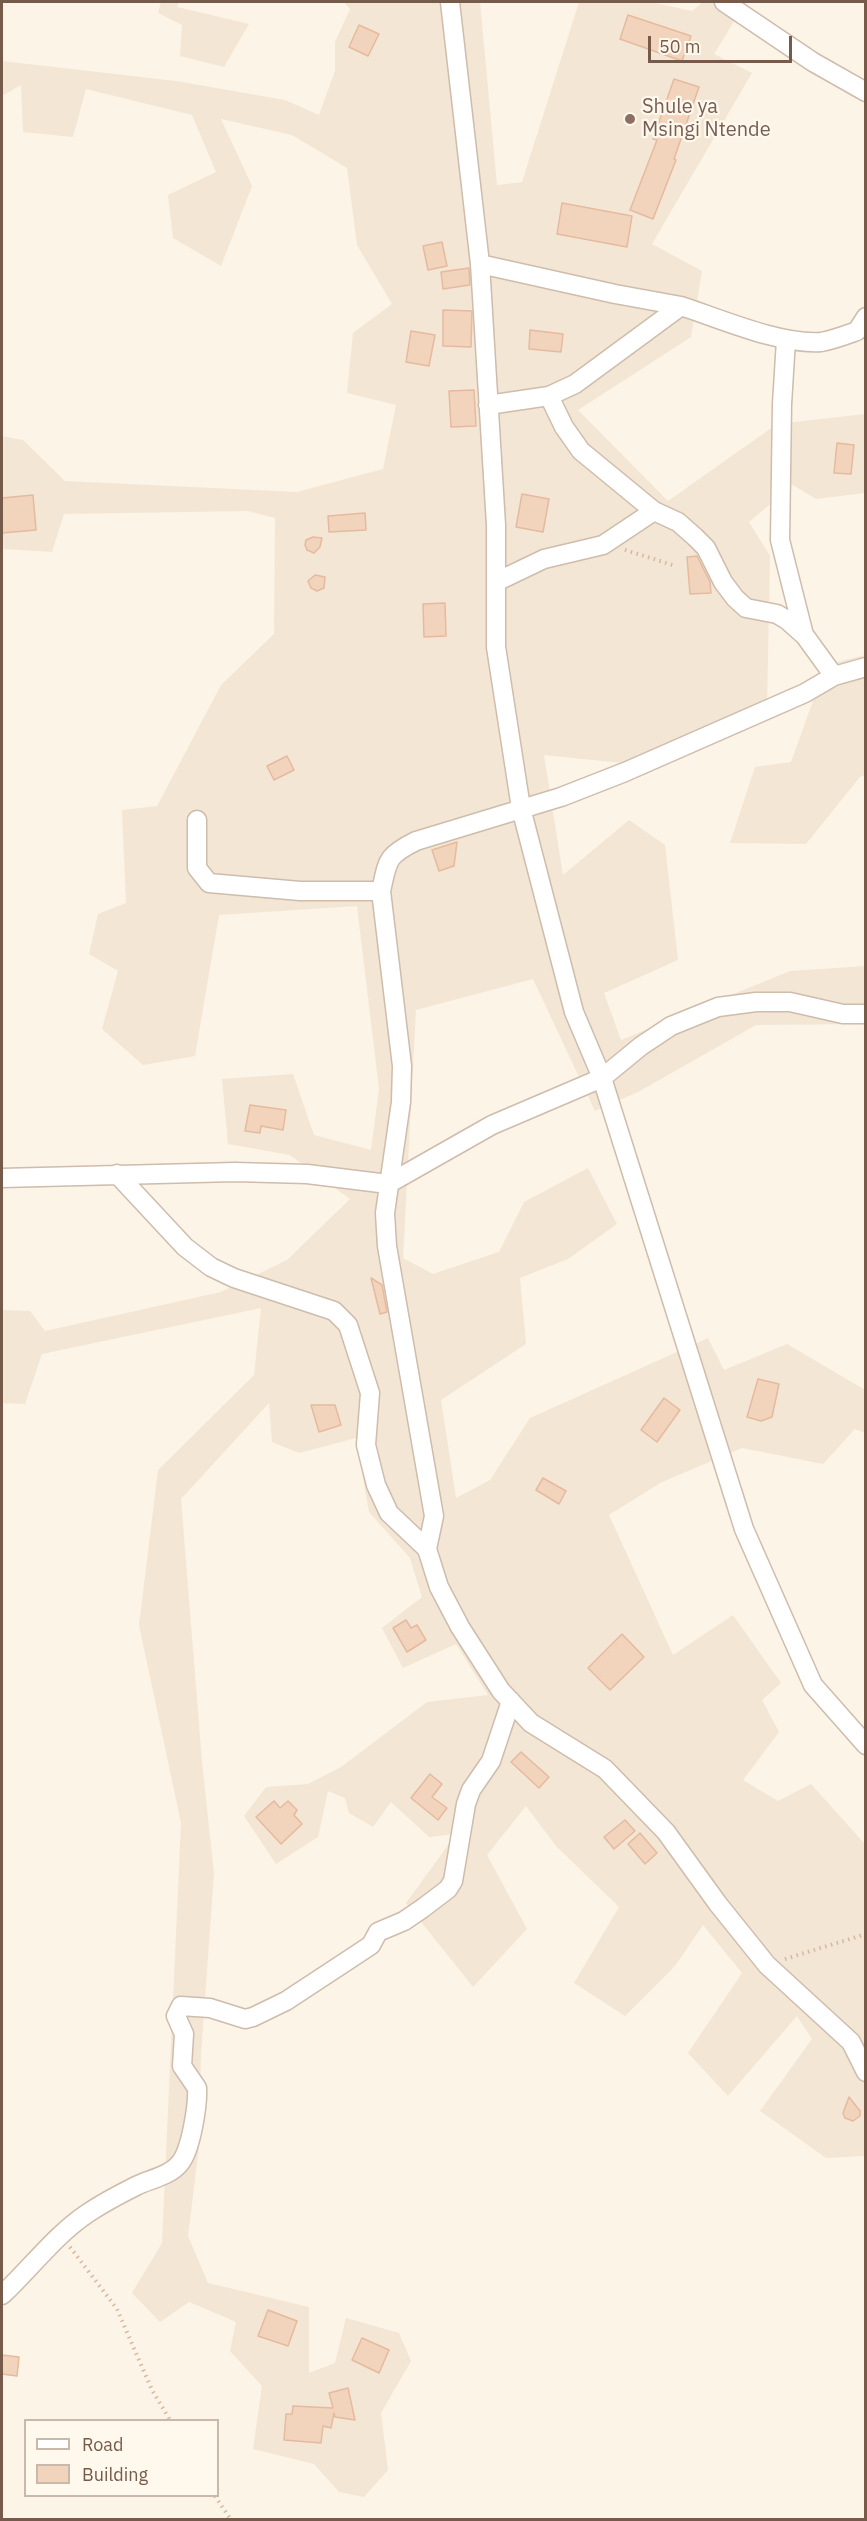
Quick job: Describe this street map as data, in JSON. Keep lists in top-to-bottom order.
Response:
{
  "places": ["Shule ya Msingi Ntende"],
  "legend": ["Road", "Building"],
  "scale_bar": "50 m"
}
